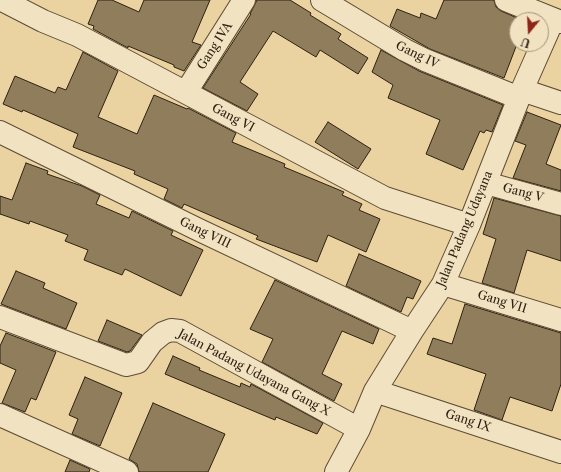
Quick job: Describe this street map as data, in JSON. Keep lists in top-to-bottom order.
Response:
{
  "streets": {
    "street": [
      "Gang IVA",
      "Gang IV",
      "Gang VI",
      "Gang V",
      "Jalan Padang Udayana",
      "Gang VIII",
      "Gang VII",
      "Jalan Padang Udayana Gang X",
      "Gang IX"
    ]
  },
  "crossings": [
    ["Gang IVA", "Gang VI"],
    ["Gang IV", "Jalan Padang Udayana"],
    ["Gang VI", "Jalan Padang Udayana"],
    ["Gang V", "Jalan Padang Udayana"],
    ["Jalan Padang Udayana", "Gang VIII"],
    ["Jalan Padang Udayana", "Gang VII"],
    ["Jalan Padang Udayana", "Jalan Padang Udayana Gang X"],
    ["Jalan Padang Udayana", "Gang IX"]
  ],
  "north": "bottom"
}
